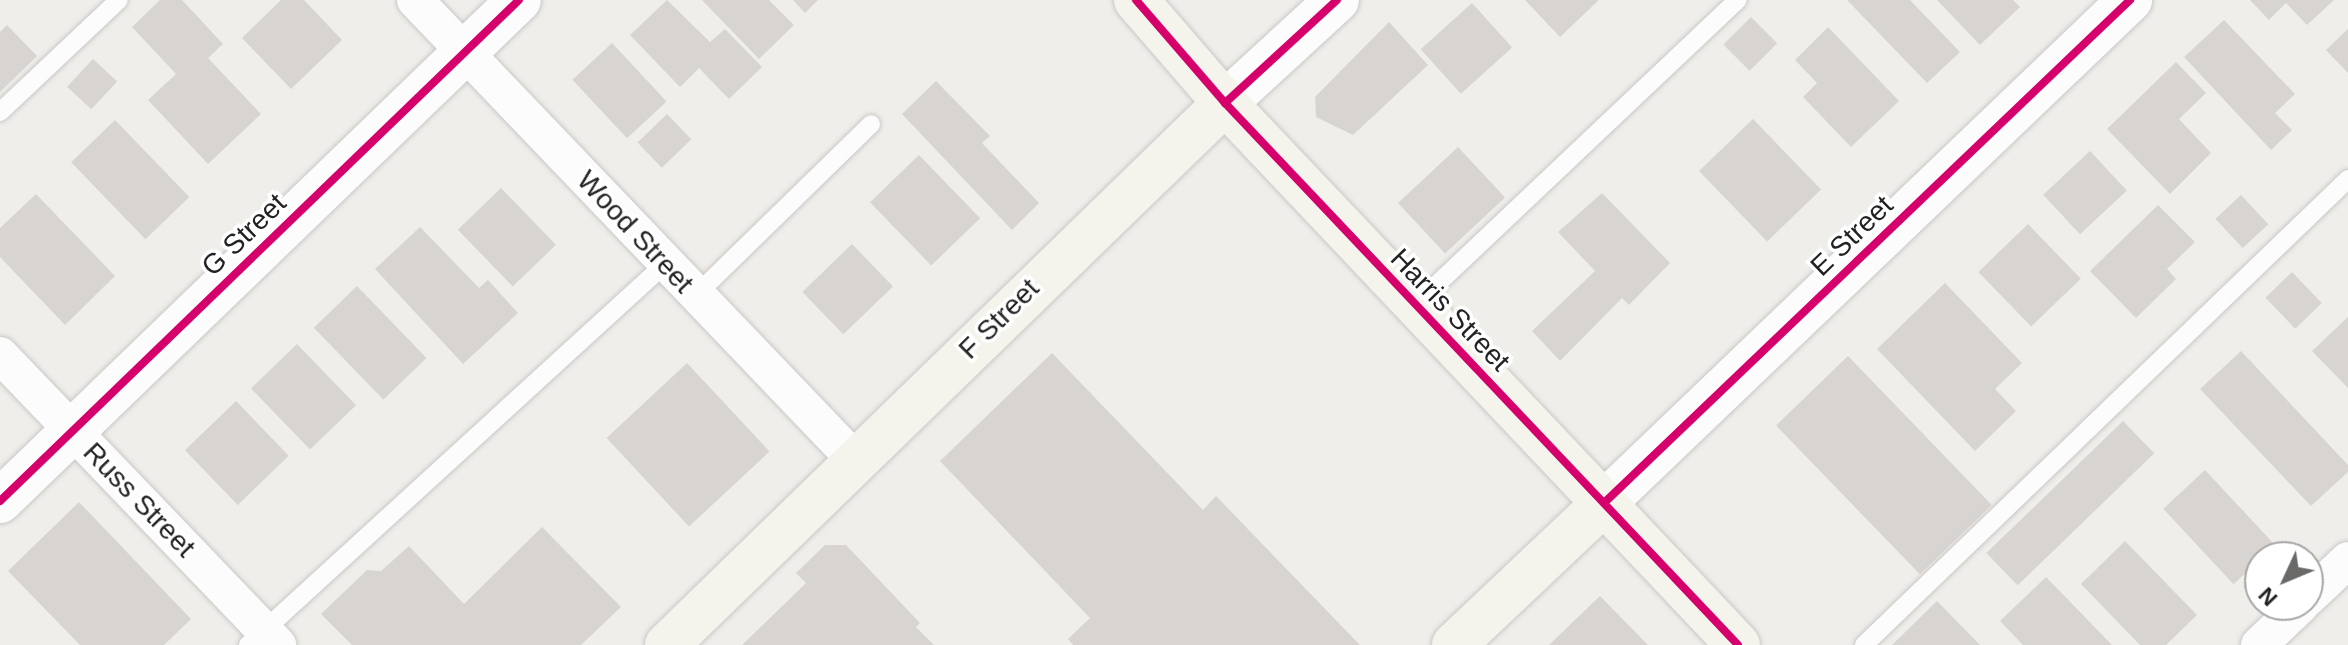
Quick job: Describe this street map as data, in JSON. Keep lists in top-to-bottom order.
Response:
{
  "streets": {
    "main road": ["E Street", "Harris Street", "F Street"],
    "street": ["Wood Street", "G Street", "Russ Street"]
  },
  "crossings": [
    ["Wood Street", "G Street"],
    ["Wood Street", "F Street"],
    ["G Street", "Russ Street"],
    ["E Street", "Harris Street"],
    ["Harris Street", "F Street"]
  ],
  "north": "bottom left"
}
